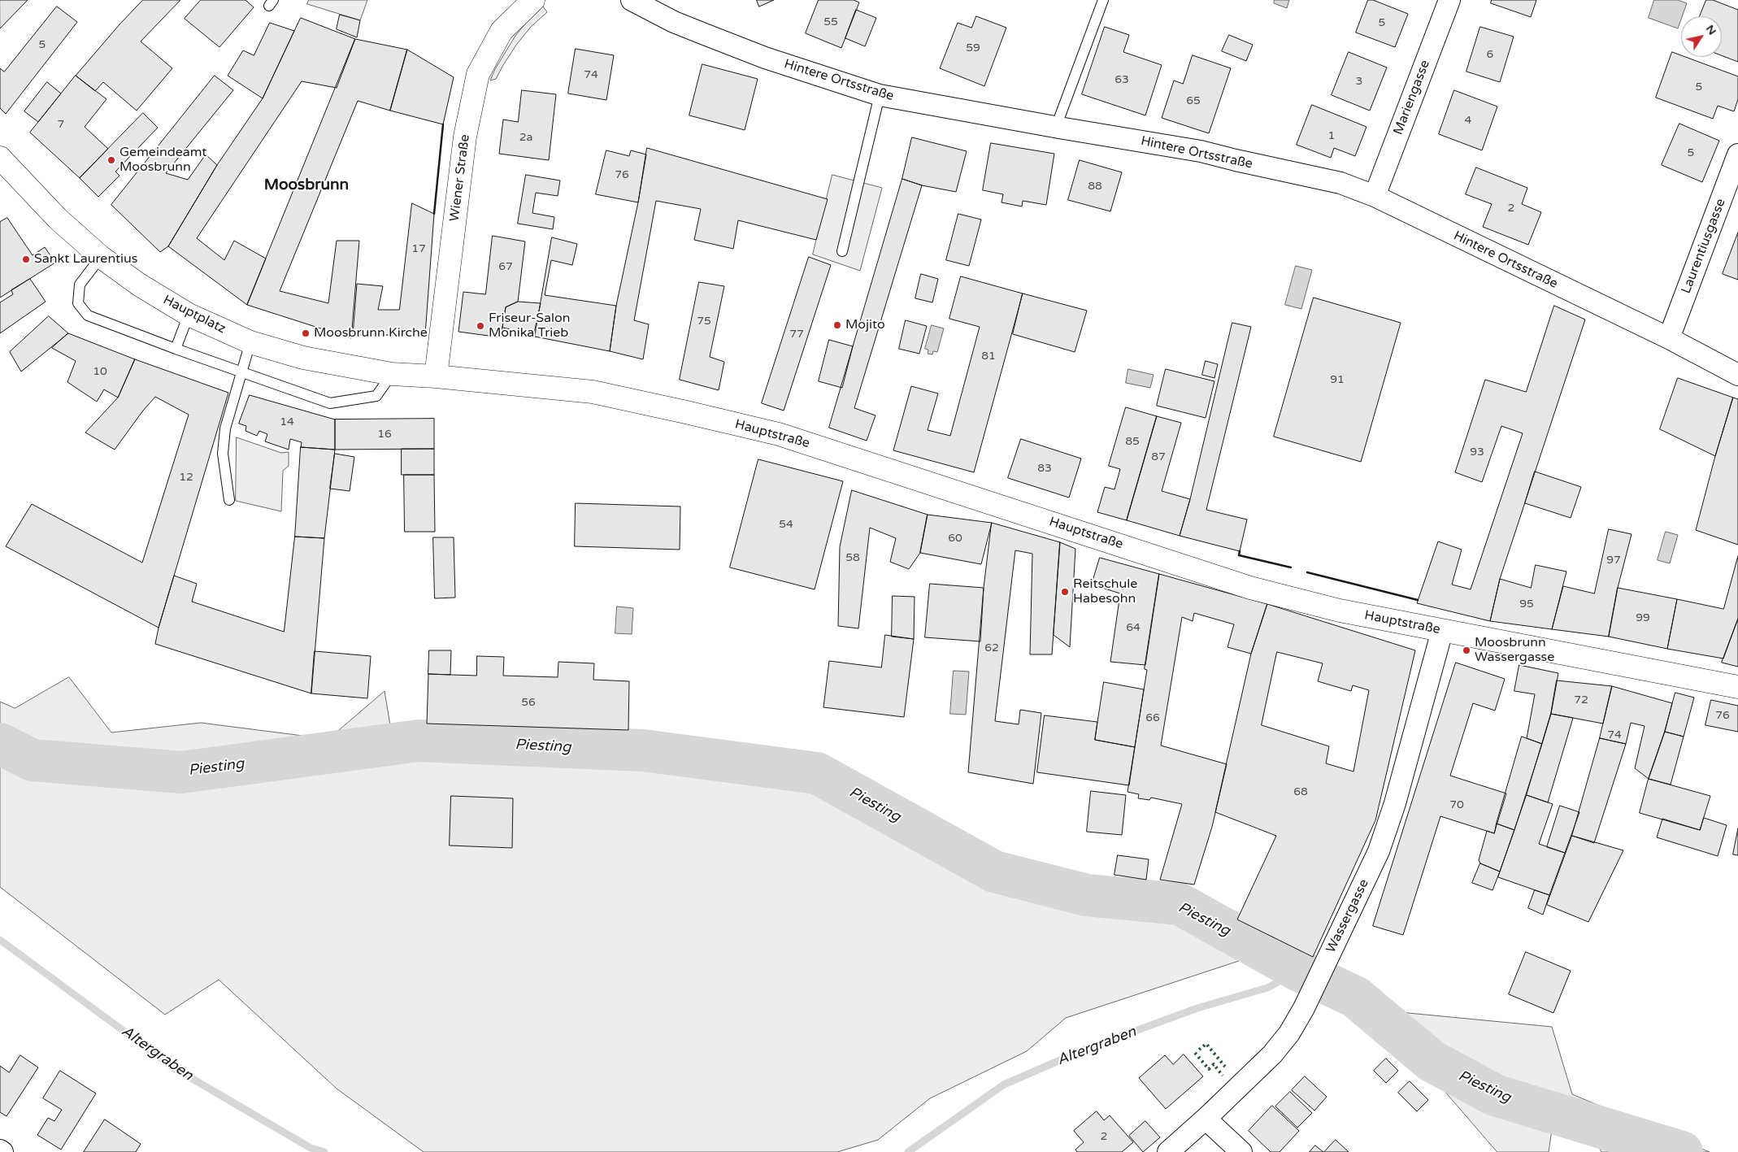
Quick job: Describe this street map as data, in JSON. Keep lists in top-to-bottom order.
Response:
{
  "streets": {
    "main road": ["Wiener Straße", "Hauptplatz", "Hauptstraße"],
    "street": [
      "Hintere Ortsstraße",
      "Mariengasse",
      "Laurentiusgasse",
      "Wassergasse"
    ]
  },
  "crossings": [
    ["Hintere Ortsstraße", "Mariengasse"],
    ["Hintere Ortsstraße", "Laurentiusgasse"],
    ["Wiener Straße", "Hauptplatz"],
    ["Wiener Straße", "Hauptstraße"],
    ["Hauptplatz", "Hauptstraße"],
    ["Hauptstraße", "Wassergasse"]
  ],
  "districts": ["Moosbrunn"],
  "water": ["Piesting", "Altergraben"],
  "places": [
    "Gemeindeamt Moosbrunn",
    "Sankt Laurentius",
    "Mojito",
    "Friseur-Salon Monika Trieb",
    "Moosbrunn Kirche",
    "Reitschule Habesohn",
    "Moosbrunn Wassergasse"
  ],
  "house_numbers": [
    "55",
    "5",
    "5",
    "59",
    "6",
    "74",
    "63",
    "3",
    "5",
    "65",
    "4",
    "7",
    "1",
    "2a",
    "5",
    "76",
    "88",
    "2",
    "17",
    "67",
    "75",
    "77",
    "81",
    "10",
    "91",
    "14",
    "16",
    "85",
    "93",
    "87",
    "83",
    "12",
    "54",
    "60",
    "58",
    "97",
    "95",
    "99",
    "64",
    "62",
    "72",
    "56",
    "76",
    "66",
    "74",
    "68",
    "70",
    "2"
  ],
  "north": "top right"
}
